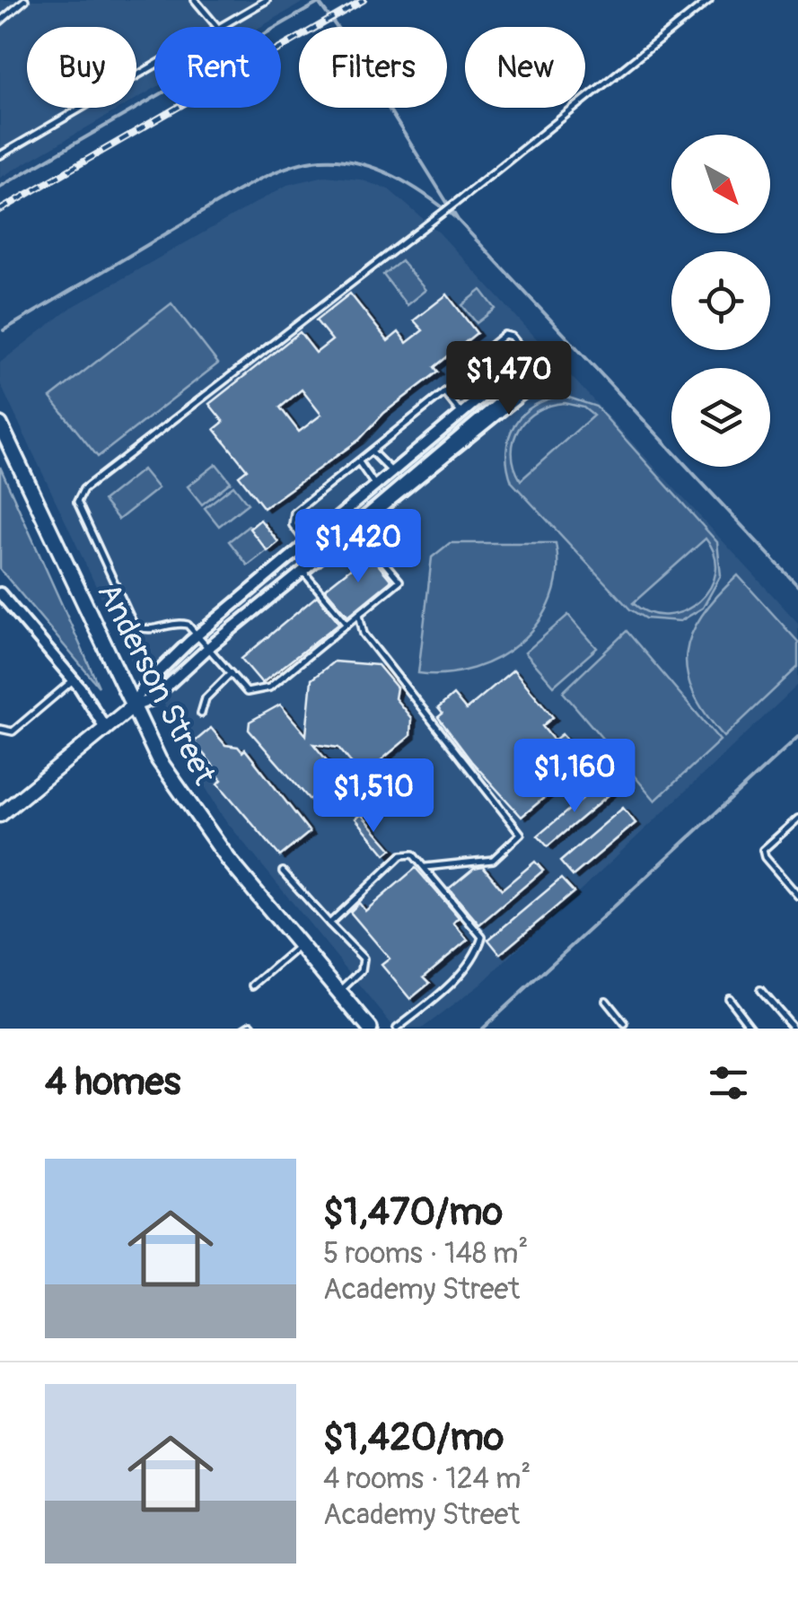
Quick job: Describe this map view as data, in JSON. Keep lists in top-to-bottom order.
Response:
{
  "streets": {
    "main road": ["Anderson Street"]
  },
  "north": "bottom right",
  "page": {
    "chip": [
      "Buy",
      "Rent",
      "Filters",
      "New"
    ],
    "price": [
      "$1,470",
      "$1,420",
      "$1,160",
      "$1,510"
    ],
    "heading": "4 homes",
    "list": [
      {
        "name": "$1,470/mo",
        "note": "5 rooms · 148 m² · Academy Street"
      },
      {
        "name": "$1,420/mo",
        "note": "4 rooms · 124 m² · Academy Street"
      }
    ]
  }
}
